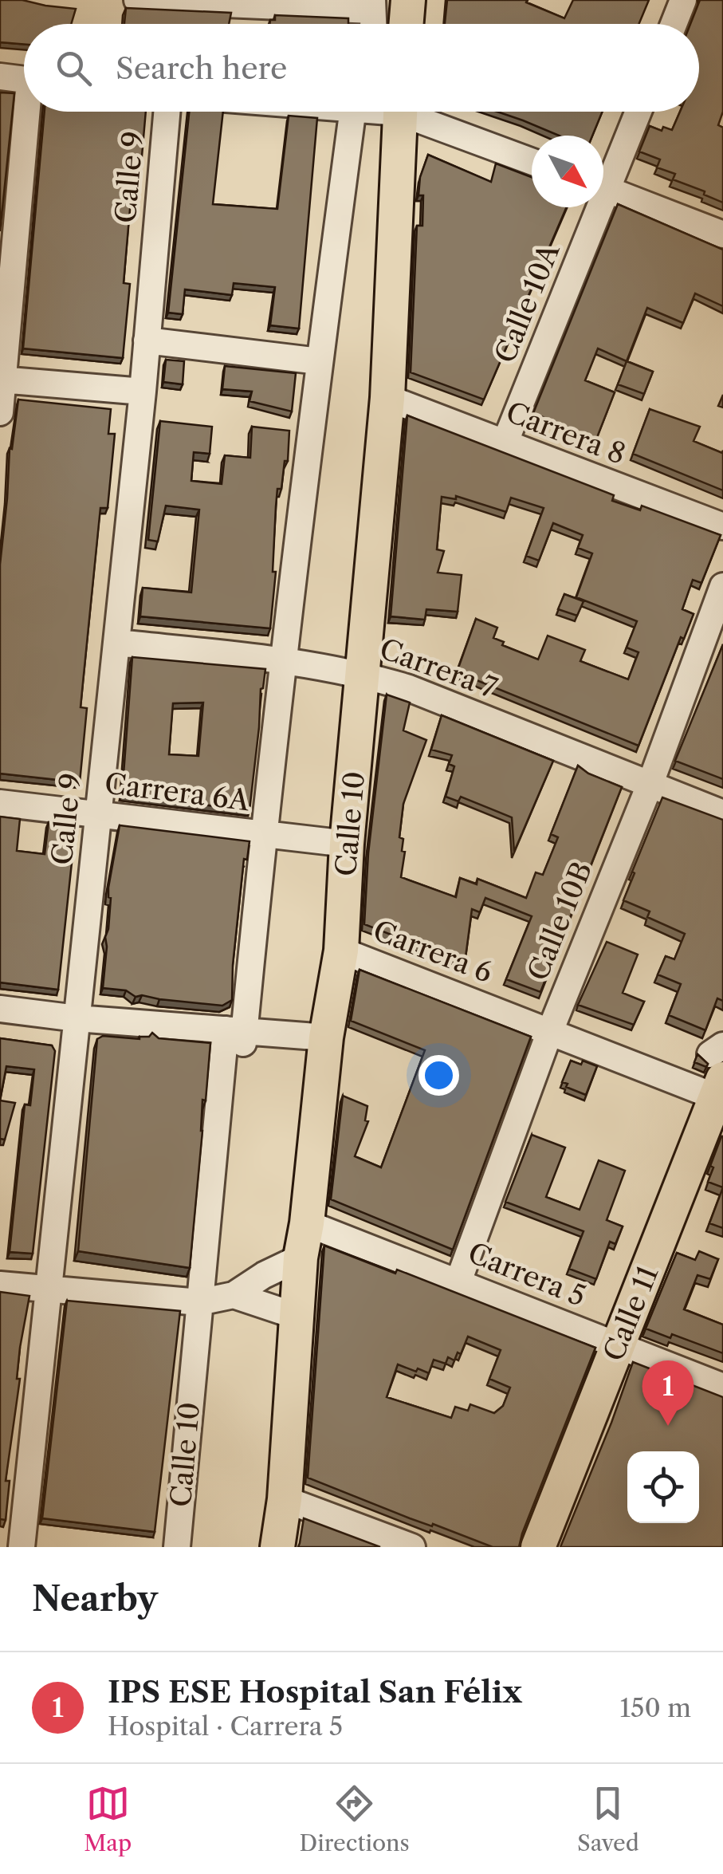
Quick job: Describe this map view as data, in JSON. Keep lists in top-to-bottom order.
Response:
{
  "streets": {
    "main road": ["Calle 10", "Calle 11"],
    "street": [
      "Calle 9",
      "Calle 10A",
      "Carrera 8",
      "Carrera 7",
      "Carrera 6A",
      "Calle 10B",
      "Carrera 6",
      "Carrera 5"
    ]
  },
  "crossings": [
    ["Calle 9", "Carrera 7"],
    ["Calle 9", "Carrera 6A"],
    ["Calle 10A", "Carrera 8"],
    ["Carrera 8", "Calle 10"],
    ["Carrera 7", "Calle 10"],
    ["Carrera 7", "Calle 10B"],
    ["Carrera 6A", "Calle 10"],
    ["Calle 10", "Carrera 6"],
    ["Calle 10", "Carrera 5"],
    ["Calle 10B", "Carrera 6"],
    ["Calle 10B", "Carrera 5"],
    ["Carrera 6", "Calle 11"],
    ["Carrera 5", "Calle 11"]
  ],
  "north": "bottom right",
  "page": {
    "search": "Search here",
    "pins": "1",
    "heading": "Nearby",
    "list": [
      {
        "mark": "1",
        "name": "IPS ESE Hospital San Félix",
        "note": "Hospital · Carrera 5",
        "value": "150 m"
      }
    ],
    "nav": ["Map", "Directions", "Saved"]
  }
}
